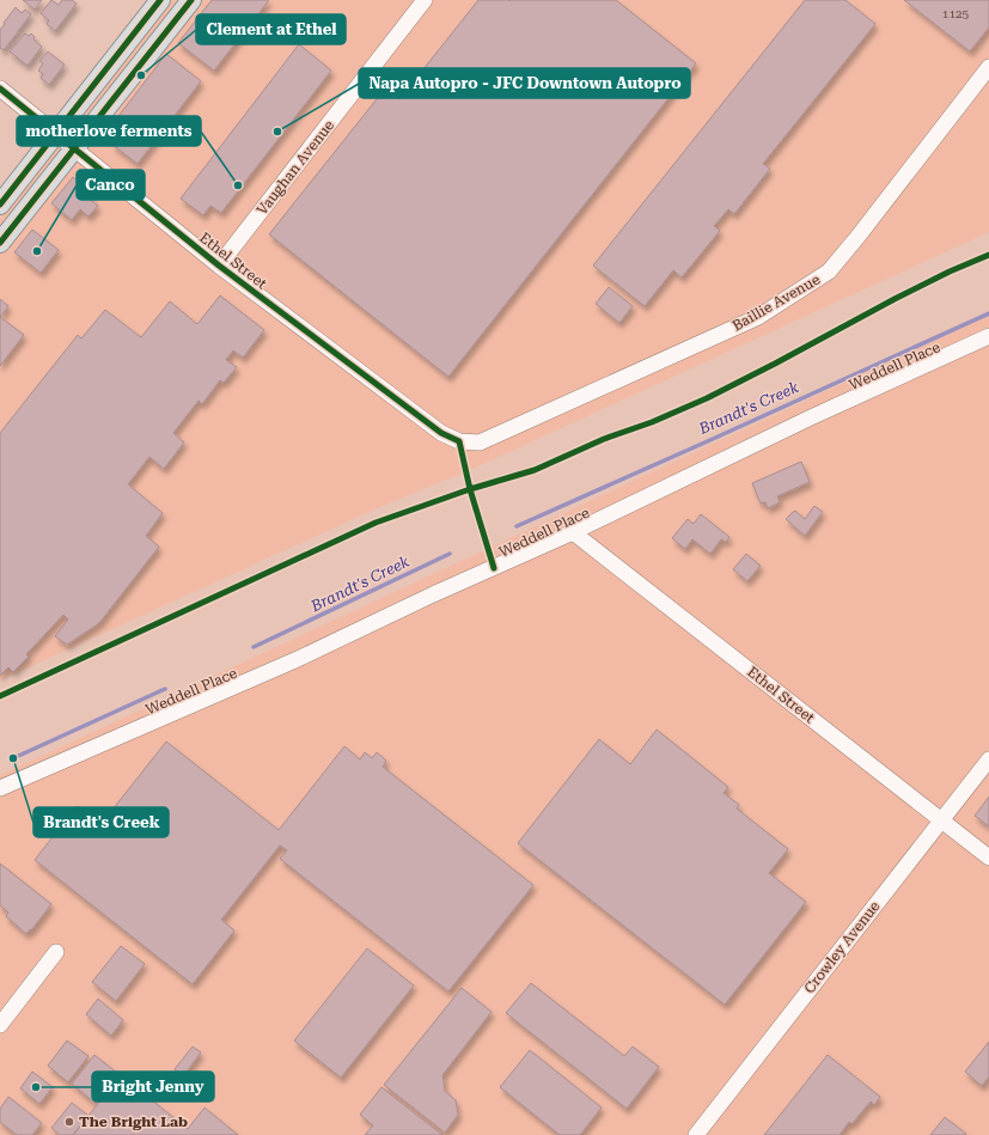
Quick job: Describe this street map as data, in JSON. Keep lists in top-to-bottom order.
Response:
{
  "streets": {
    "street": [
      "Vaughan Avenue",
      "Ethel Street",
      "Baillie Avenue",
      "Weddell Place",
      "Crowley Avenue"
    ]
  },
  "crossings": [
    ["Vaughan Avenue", "Ethel Street"],
    ["Ethel Street", "Baillie Avenue"],
    ["Ethel Street", "Weddell Place"],
    ["Ethel Street", "Crowley Avenue"]
  ],
  "water": ["Brandt's Creek"],
  "places": [
    "Clement at Ethel",
    "Napa Autopro - JFC Downtown Autopro",
    "motherlove ferments",
    "Canco",
    "Brandt's Creek",
    "Bright Jenny",
    "The Bright Lab"
  ],
  "house_numbers": ["1125"]
}
